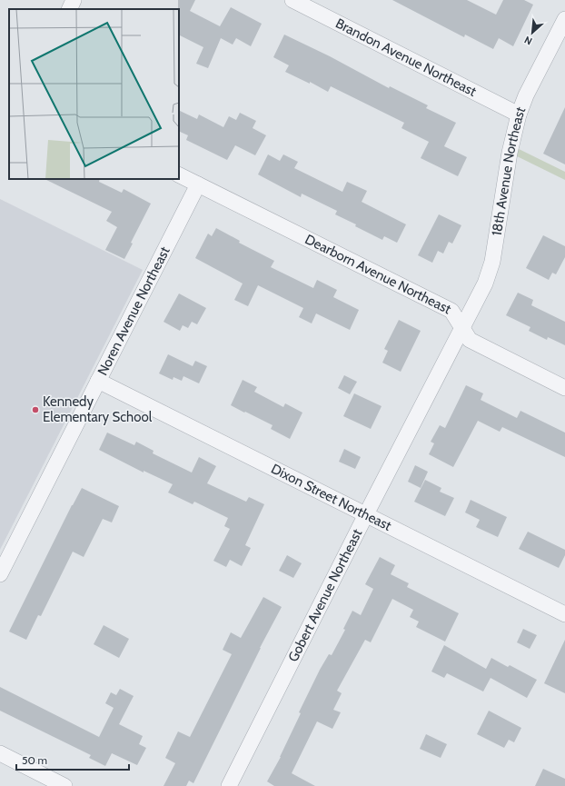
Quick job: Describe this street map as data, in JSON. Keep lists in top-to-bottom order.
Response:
{
  "streets": {
    "street": [
      "Brandon Avenue Northeast",
      "18th Avenue Northeast",
      "Dearborn Avenue Northeast",
      "Noren Avenue Northeast",
      "Dixon Street Northeast",
      "Gobert Avenue Northeast"
    ]
  },
  "crossings": [
    ["Brandon Avenue Northeast", "18th Avenue Northeast"],
    ["18th Avenue Northeast", "Dearborn Avenue Northeast"],
    ["18th Avenue Northeast", "Gobert Avenue Northeast"],
    ["Dearborn Avenue Northeast", "Noren Avenue Northeast"],
    ["Dearborn Avenue Northeast", "Gobert Avenue Northeast"],
    ["Noren Avenue Northeast", "Dixon Street Northeast"],
    ["Dixon Street Northeast", "Gobert Avenue Northeast"]
  ],
  "places": ["Kennedy Elementary School"],
  "scale_bar": "50 m",
  "north": "bottom left"
}
